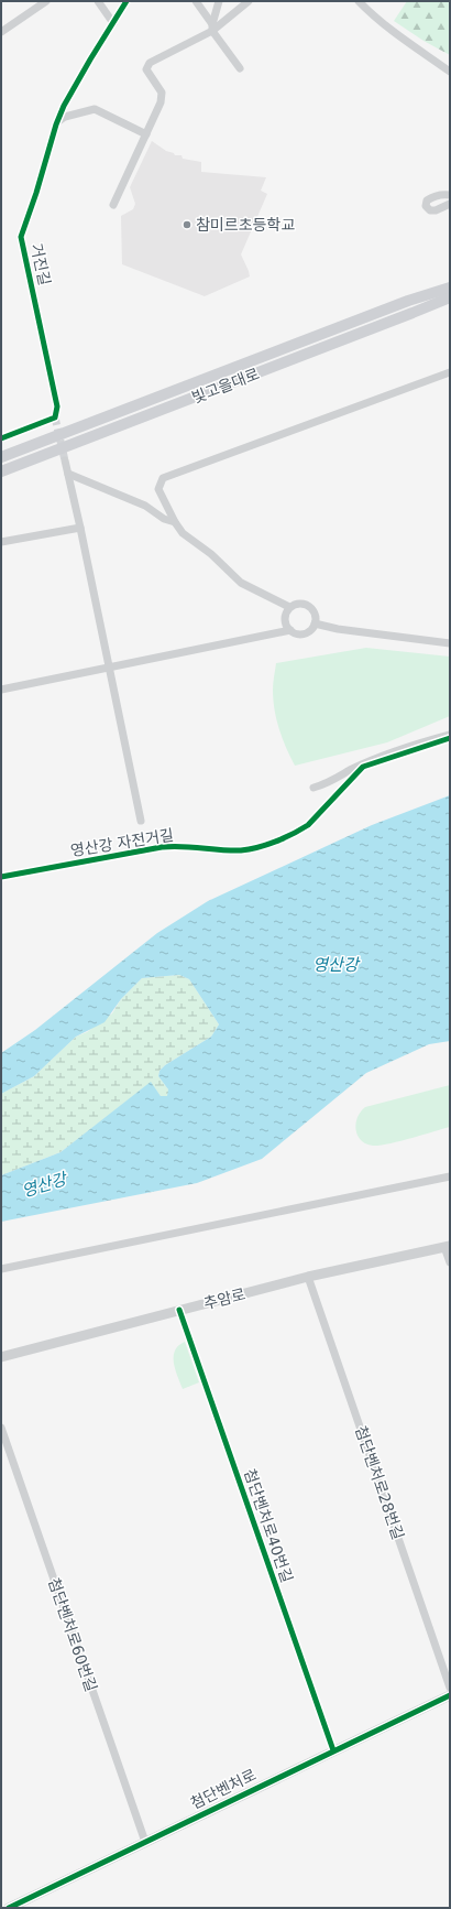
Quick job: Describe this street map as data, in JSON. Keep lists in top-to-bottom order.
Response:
{
  "streets": {
    "main road": ["빛고을대로"],
    "street": [
      "거진길",
      "추암로",
      "첨단벤처로28번길",
      "첨단벤처로40번길",
      "첨단벤처로60번길",
      "첨단벤처로"
    ],
    "cycle path": ["영산강 자전거길"]
  },
  "crossings": [
    ["추암로", "첨단벤처로28번길"],
    ["추암로", "첨단벤처로40번길"],
    ["첨단벤처로40번길", "첨단벤처로"],
    ["첨단벤처로60번길", "첨단벤처로"]
  ],
  "water": ["영산강"],
  "places": ["참미르초등학교"]
}
